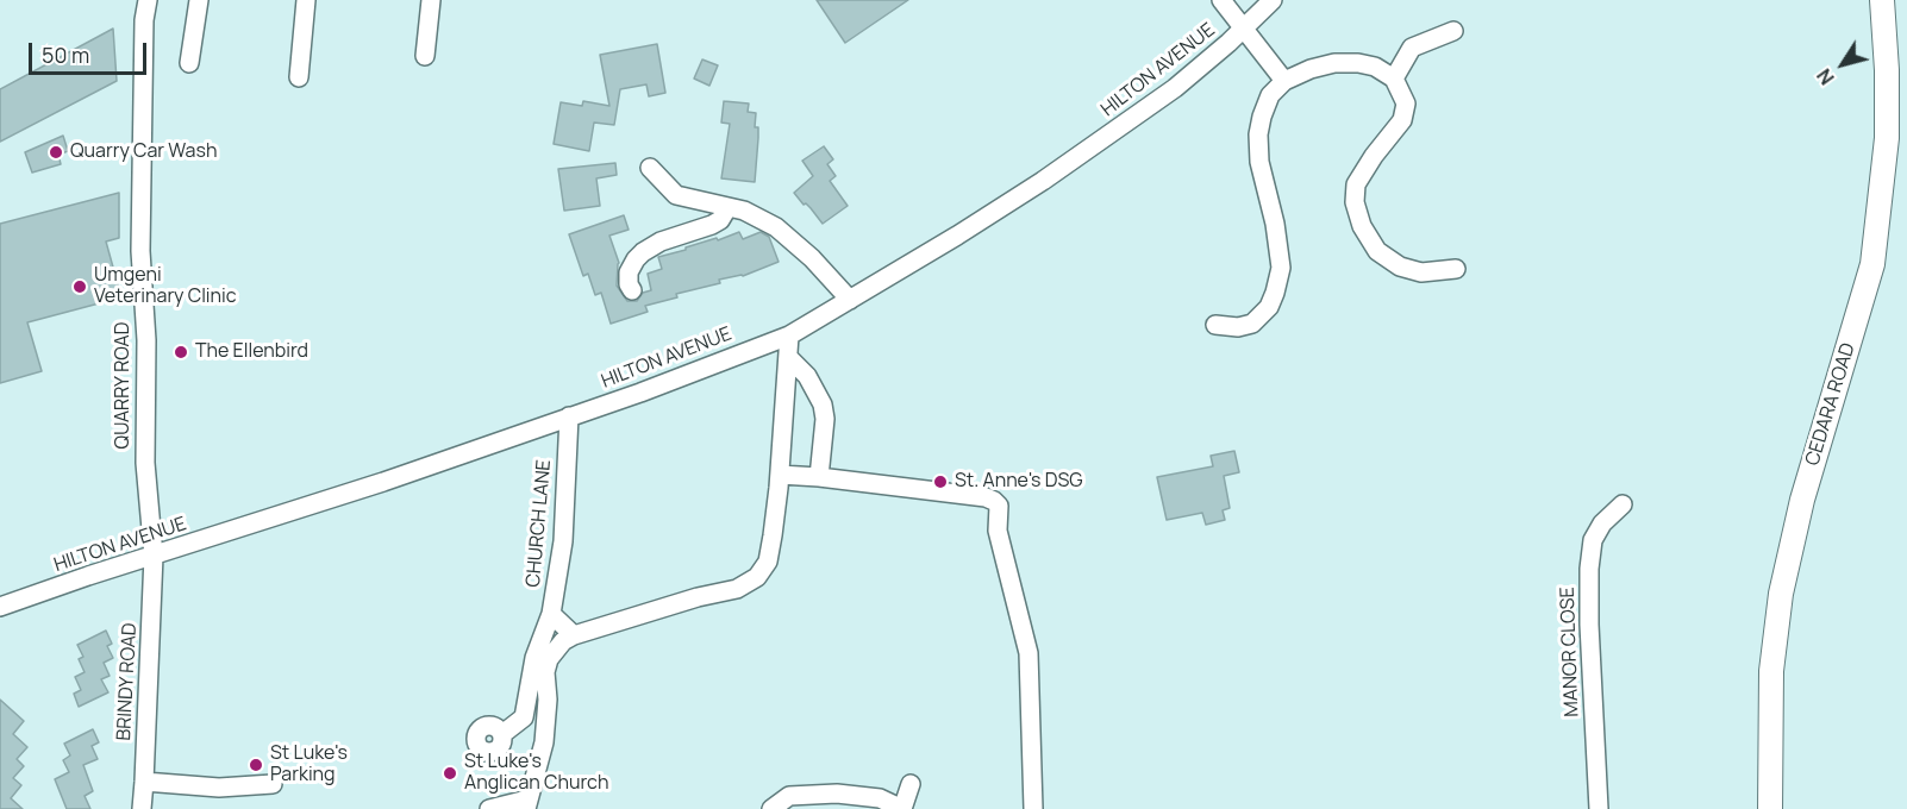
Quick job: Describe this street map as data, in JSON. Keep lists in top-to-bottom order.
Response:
{
  "streets": {
    "main road": ["CEDARA ROAD"],
    "street": [
      "HILTON AVENUE",
      "QUARRY ROAD",
      "CHURCH LANE",
      "MANOR CLOSE",
      "BRINDY ROAD"
    ]
  },
  "crossings": [
    ["HILTON AVENUE", "QUARRY ROAD"],
    ["HILTON AVENUE", "CHURCH LANE"],
    ["HILTON AVENUE", "BRINDY ROAD"],
    ["QUARRY ROAD", "BRINDY ROAD"]
  ],
  "places": [
    "Quarry Car Wash",
    "Umgeni Veterinary Clinic",
    "The Ellenbird",
    "St. Anne's DSG",
    "St Luke's Parking",
    "St Luke's Anglican Church"
  ],
  "scale_bar": "50 m",
  "north": "bottom left"
}
